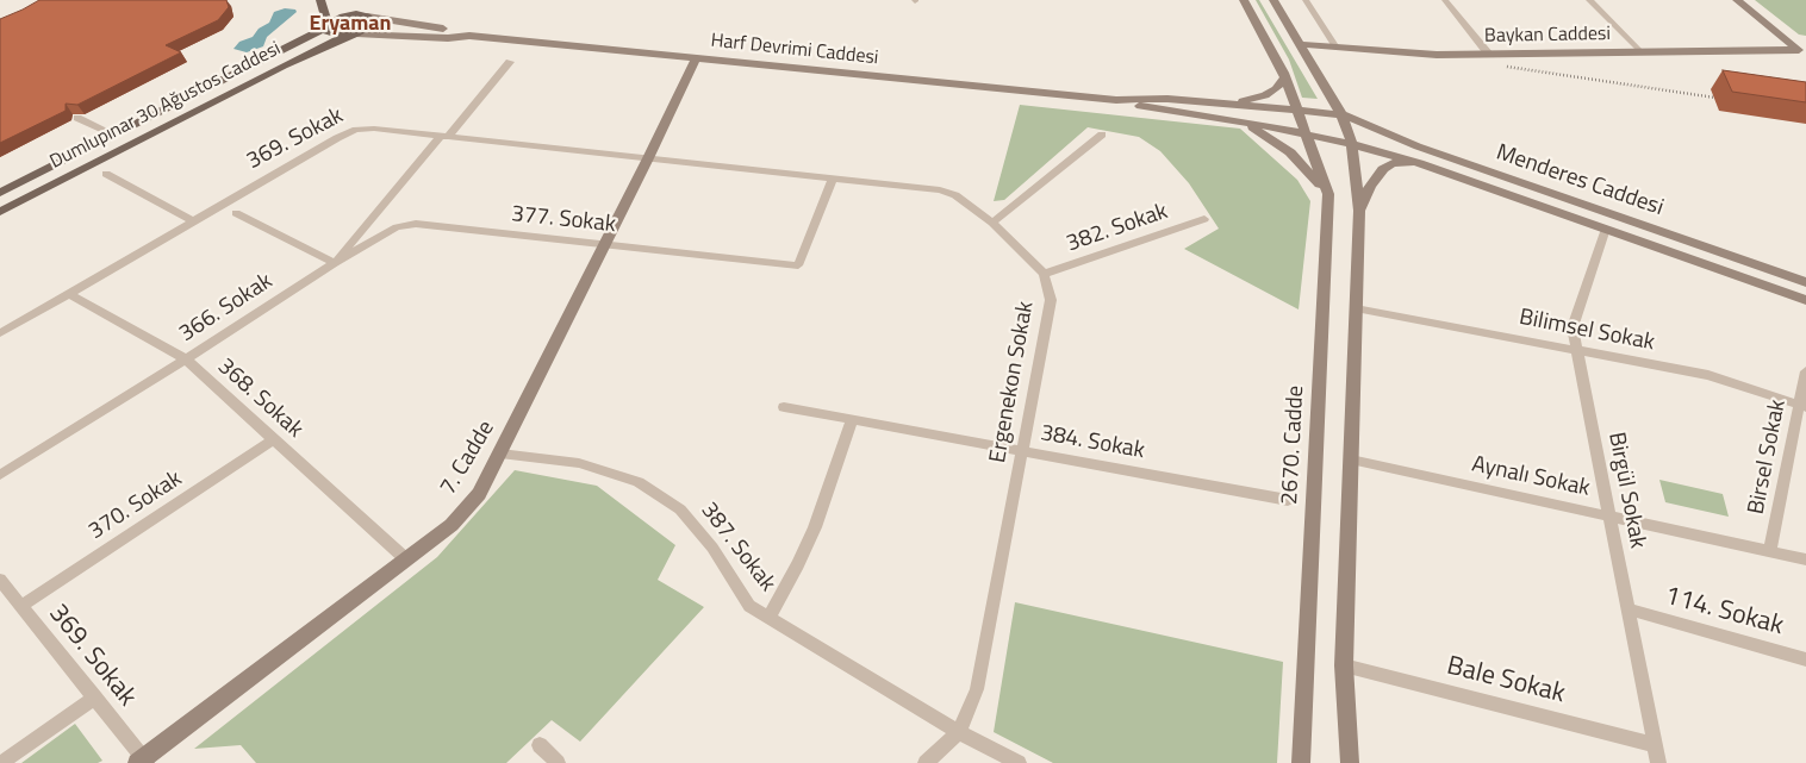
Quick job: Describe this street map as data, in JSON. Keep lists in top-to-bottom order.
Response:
{
  "streets": {
    "main road": [
      "Baykan Caddesi",
      "Harf Devrimi Caddesi",
      "Dumlupınar 30 Ağustos Caddesi",
      "Menderes Caddesi",
      "2670. Cadde",
      "7. Cadde"
    ],
    "street": [
      "369. Sokak",
      "377. Sokak",
      "382. Sokak",
      "366. Sokak",
      "Bilimsel Sokak",
      "Ergenekon Sokak",
      "368. Sokak",
      "384. Sokak",
      "Birsel Sokak",
      "Aynalı Sokak",
      "Birgül Sokak",
      "370. Sokak",
      "387. Sokak",
      "114. Sokak",
      "Bale Sokak"
    ]
  },
  "crossings": [
    ["Harf Devrimi Caddesi", "Dumlupınar 30 Ağustos Caddesi"],
    ["Harf Devrimi Caddesi", "Menderes Caddesi"],
    ["Harf Devrimi Caddesi", "2670. Cadde"],
    ["Harf Devrimi Caddesi", "7. Cadde"],
    ["369. Sokak", "366. Sokak"],
    ["369. Sokak", "Ergenekon Sokak"],
    ["369. Sokak", "368. Sokak"],
    ["369. Sokak", "7. Cadde"],
    ["369. Sokak", "370. Sokak"],
    ["Menderes Caddesi", "Birgül Sokak"],
    ["377. Sokak", "366. Sokak"],
    ["377. Sokak", "Ergenekon Sokak"],
    ["377. Sokak", "7. Cadde"],
    ["382. Sokak", "Ergenekon Sokak"],
    ["366. Sokak", "368. Sokak"],
    ["Bilimsel Sokak", "Birsel Sokak"],
    ["Bilimsel Sokak", "Birgül Sokak"],
    ["Ergenekon Sokak", "384. Sokak"],
    ["Ergenekon Sokak", "7. Cadde"],
    ["Ergenekon Sokak", "387. Sokak"],
    ["368. Sokak", "7. Cadde"],
    ["368. Sokak", "370. Sokak"],
    ["Birsel Sokak", "Aynalı Sokak"],
    ["7. Cadde", "387. Sokak"],
    ["Aynalı Sokak", "Birgül Sokak"],
    ["Birgül Sokak", "114. Sokak"],
    ["Birgül Sokak", "Bale Sokak"]
  ],
  "districts": ["Eryaman"]
}
